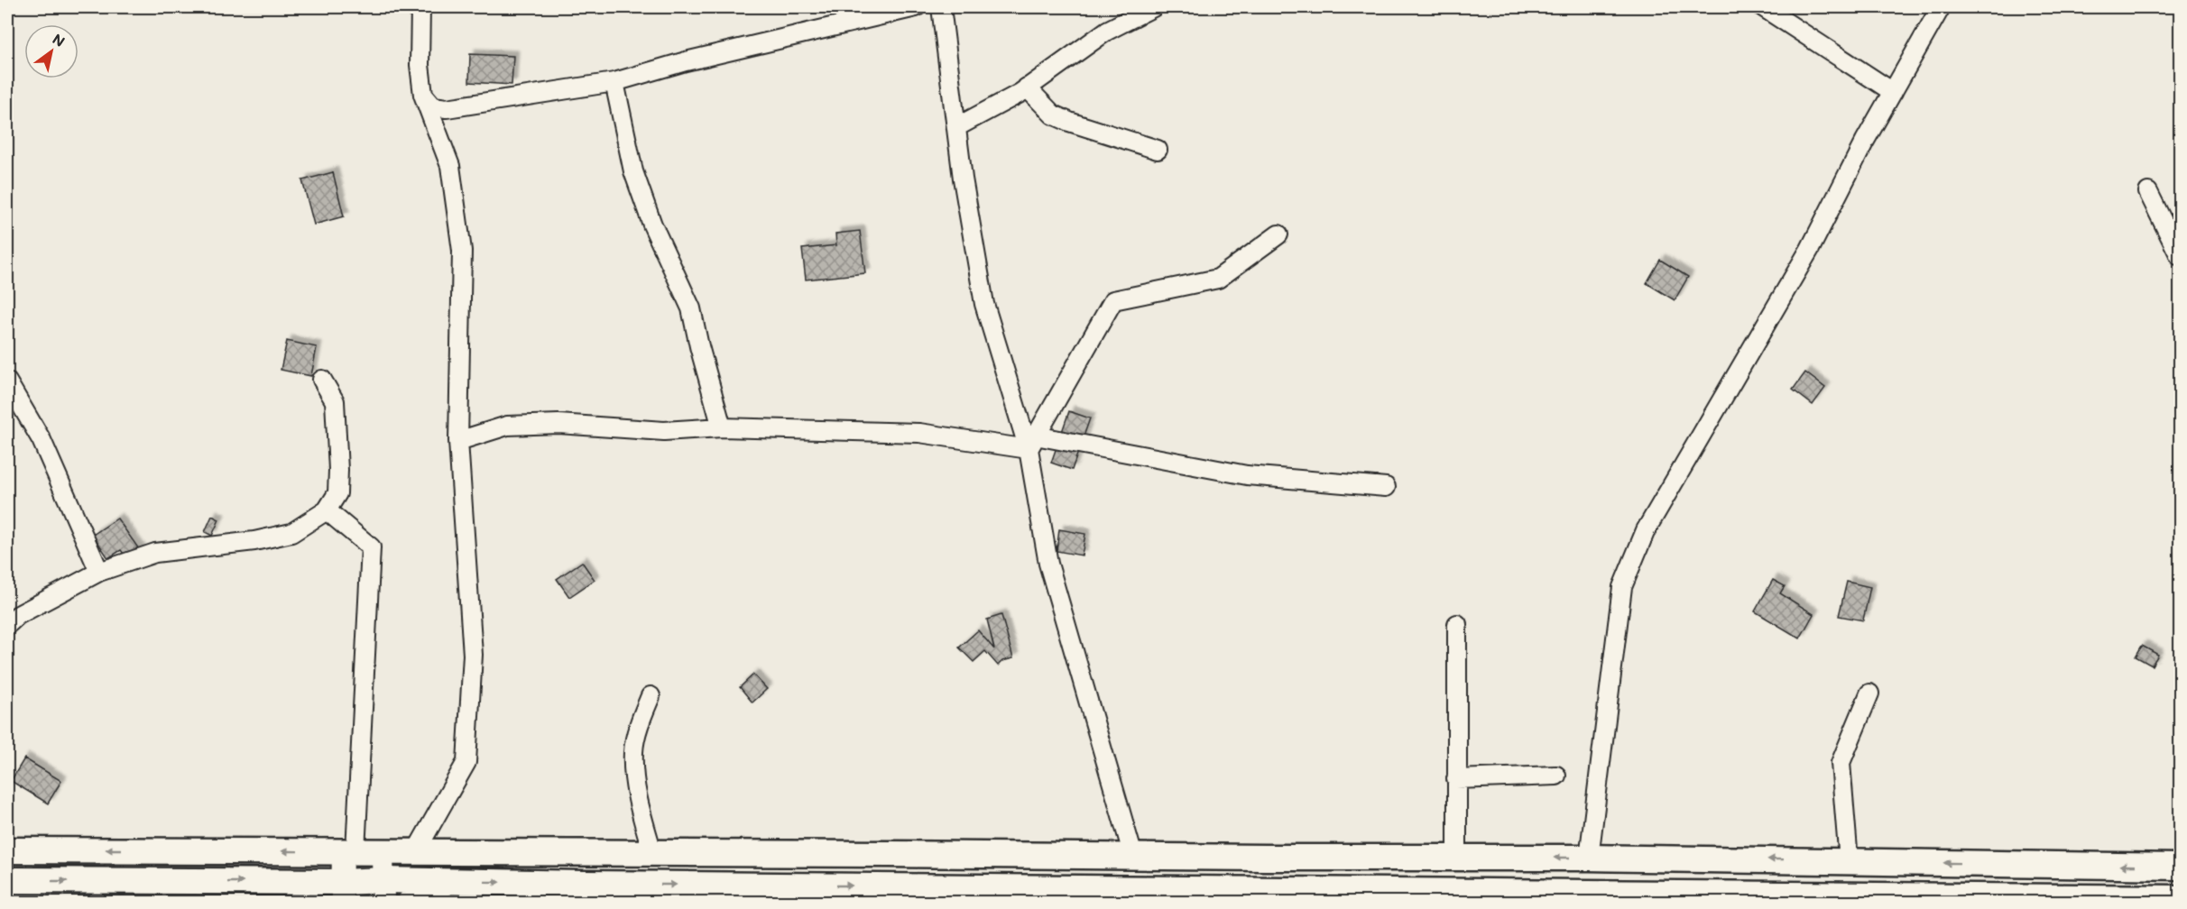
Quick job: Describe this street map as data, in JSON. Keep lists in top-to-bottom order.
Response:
{
  "north": "top right"
}
